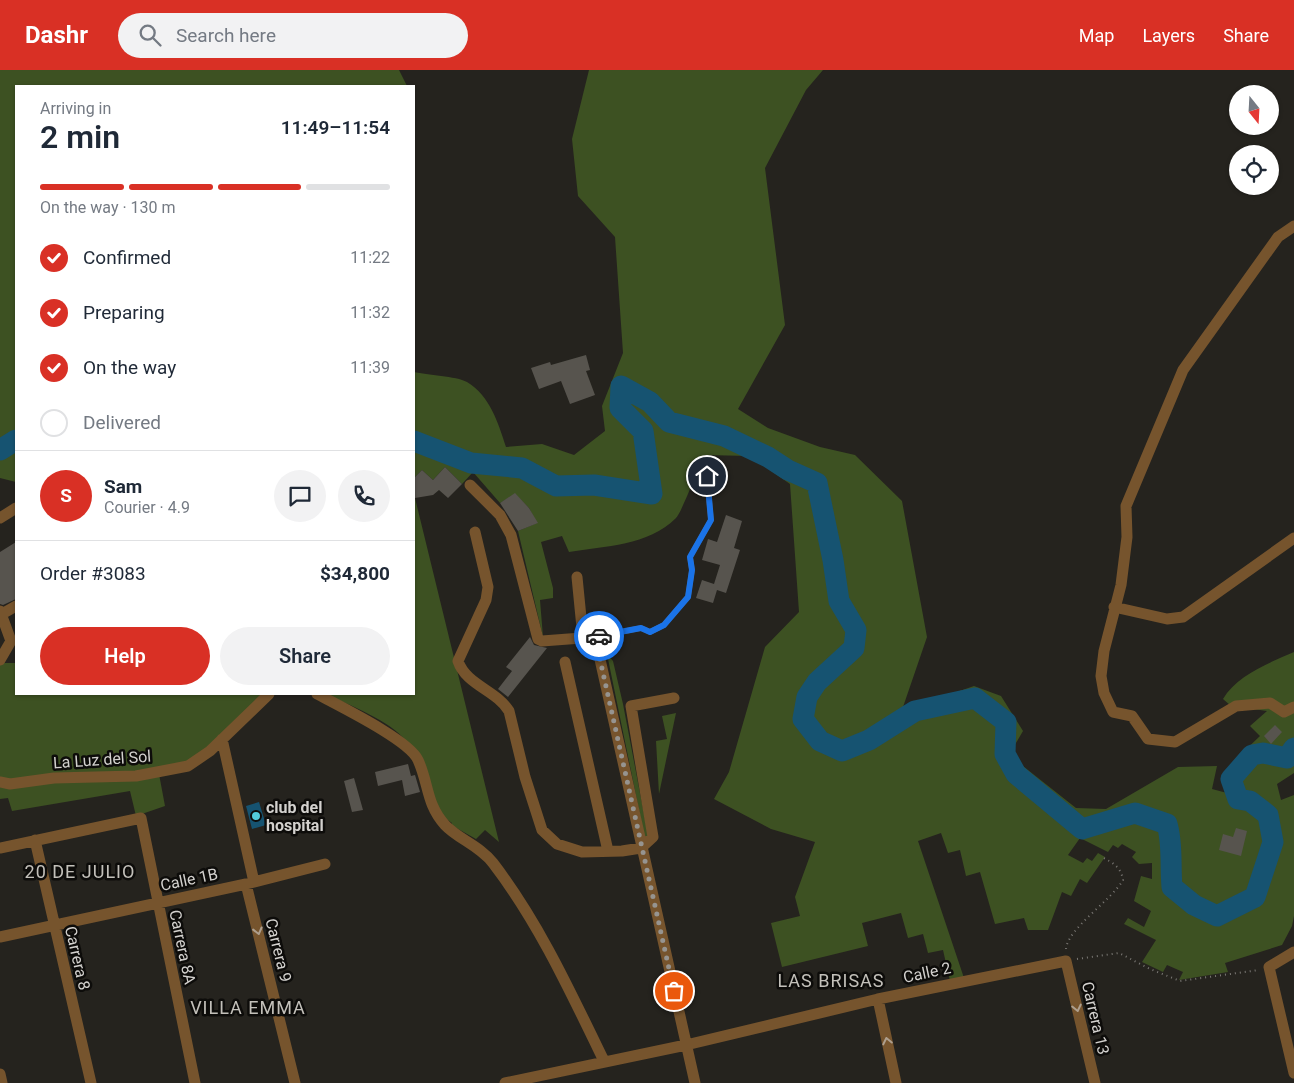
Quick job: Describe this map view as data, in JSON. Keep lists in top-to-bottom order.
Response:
{
  "streets": {
    "street": [
      "La Luz del Sol",
      "Calle 1B",
      "Carrera 8A",
      "Carrera 9",
      "Carrera 8",
      "Calle 2",
      "Carrera 13"
    ]
  },
  "crossings": [
    ["La Luz del Sol", "Carrera 9"],
    ["Calle 1B", "Carrera 8A"],
    ["Calle 1B", "Carrera 9"],
    ["Calle 1B", "Carrera 8"],
    ["Carrera 8A", "Carrera 8"],
    ["Calle 2", "Carrera 13"]
  ],
  "one_way": ["Carrera 9", "Carrera 13"],
  "districts": ["20 DE JULIO", "LAS BRISAS", "VILLA EMMA"],
  "places": ["club del hospital"],
  "north": "bottom",
  "page": {
    "header": "Dashr",
    "search": "Search here",
    "nav": ["Map", "Layers", "Share"],
    "heading": ["2 min", "Arriving in", "11:49–11:54"],
    "panel": [
      "Sam",
      "Courier · 4.9",
      "Order #3083",
      "$34,800"
    ],
    "bar": "On the way · 130 m",
    "list": [
      ["Confirmed", "11:22"],
      ["Preparing", "11:32"],
      ["On the way", "11:39"],
      "Delivered"
    ],
    "round": "S",
    "buttons": ["Help", "Share"]
  }
}
